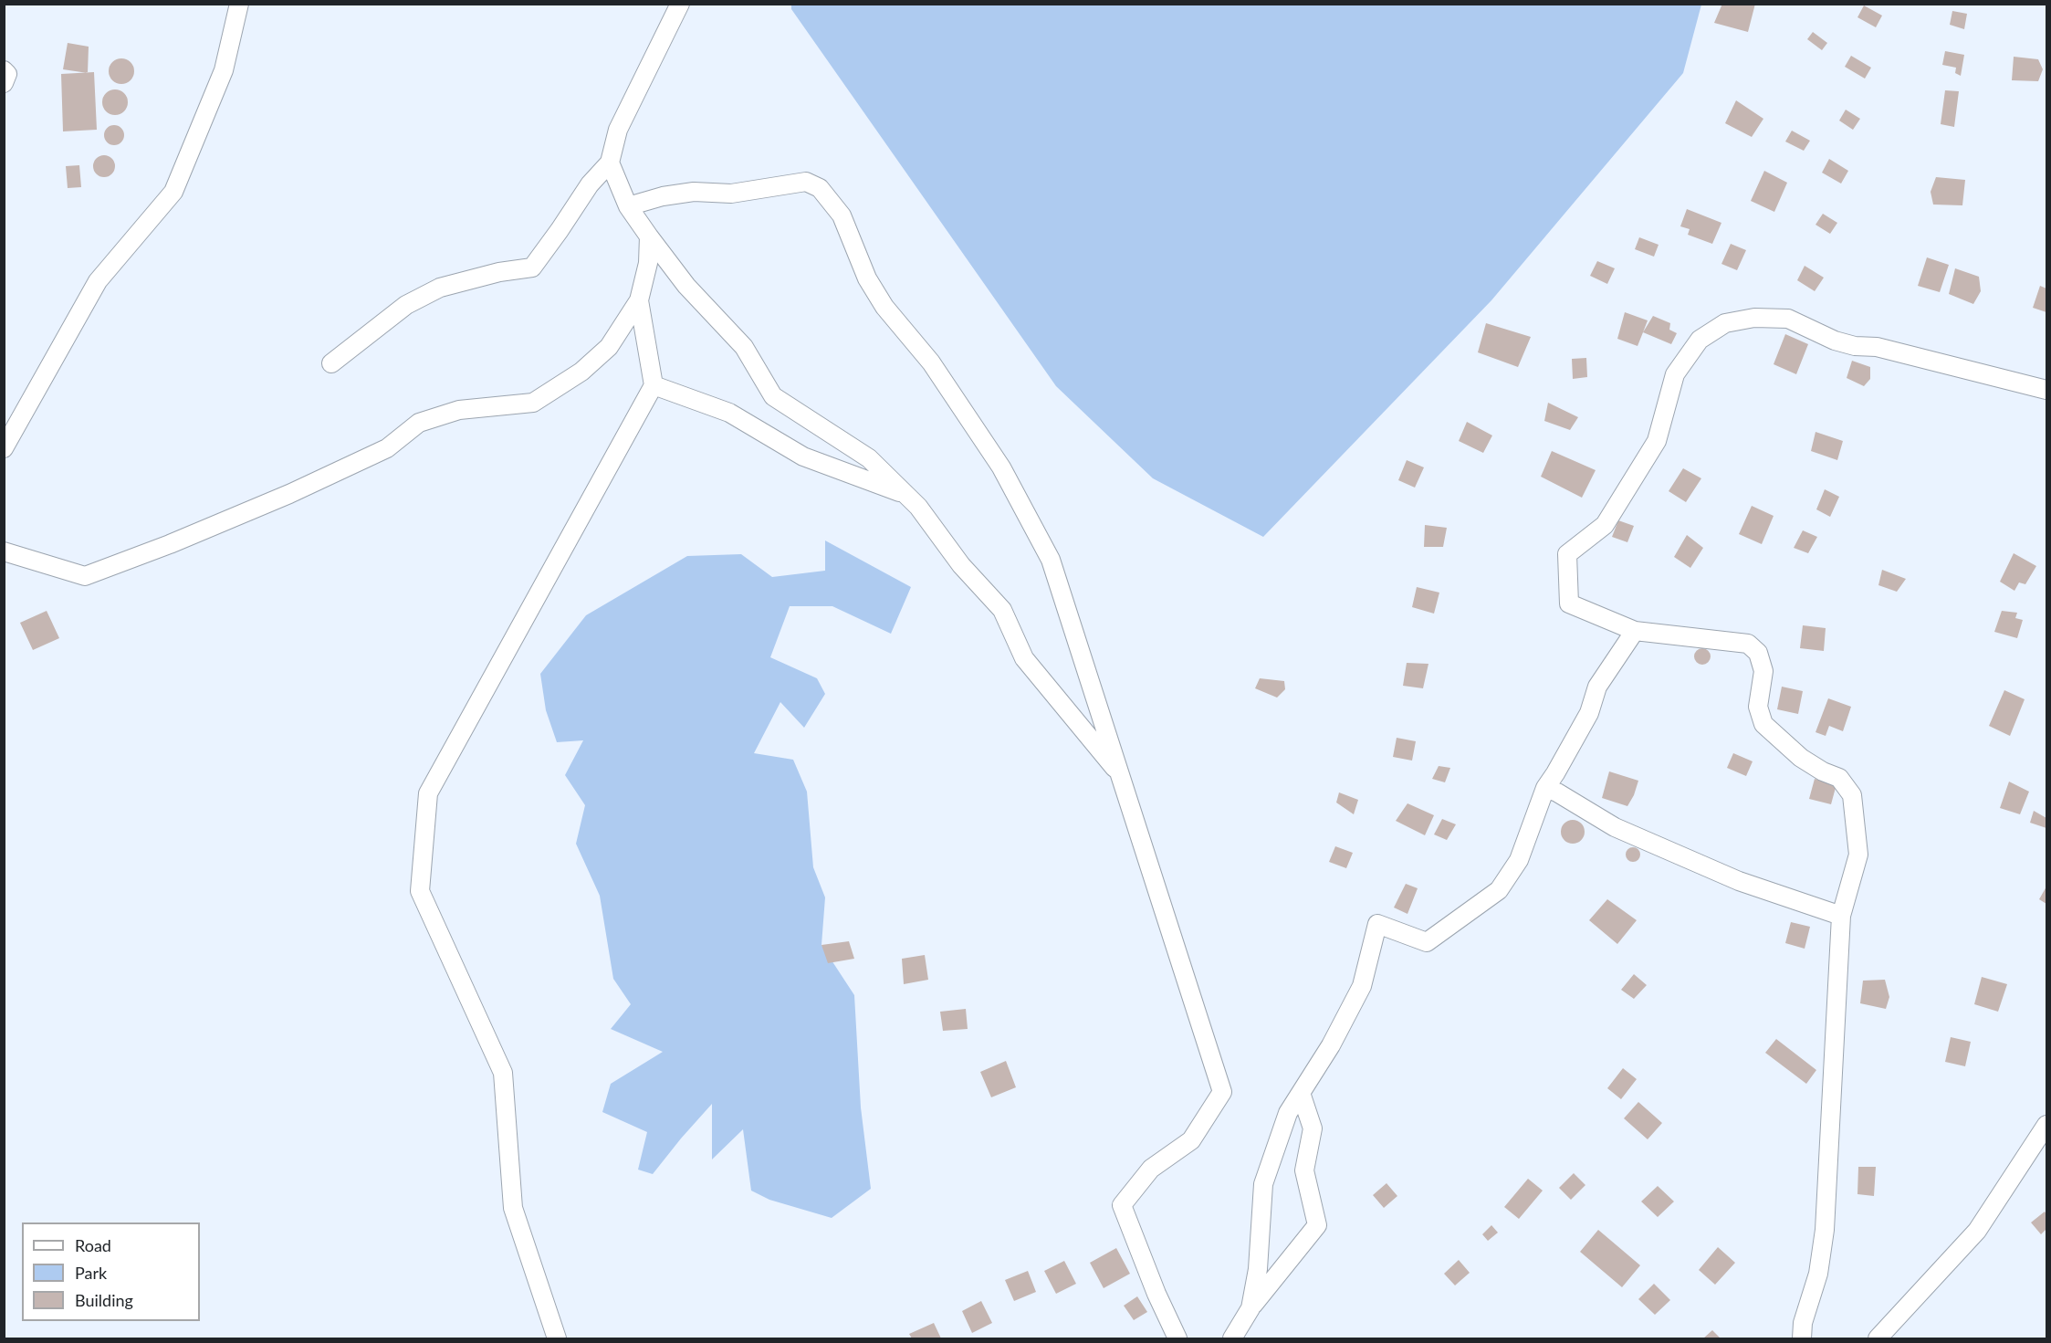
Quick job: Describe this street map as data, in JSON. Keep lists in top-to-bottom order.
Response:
{
  "legend": ["Road", "Park", "Building"]
}
